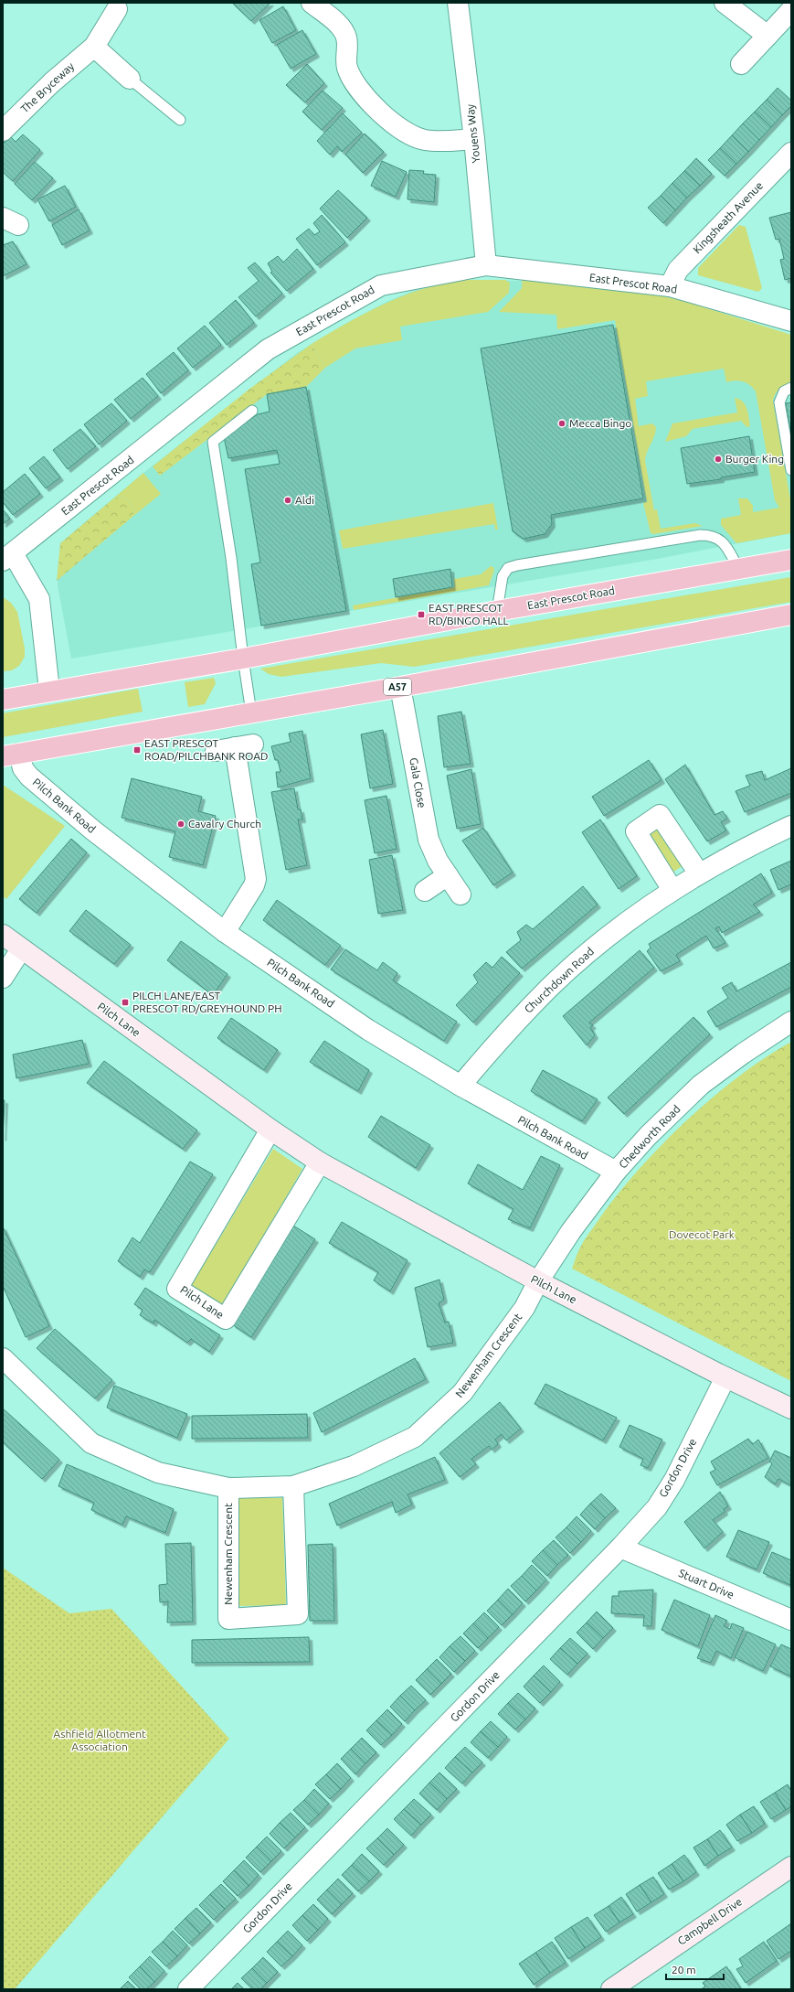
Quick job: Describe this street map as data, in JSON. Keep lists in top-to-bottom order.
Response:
{
  "streets": {
    "highway": ["East Prescot Road", "A57"],
    "street": [
      "The Bryceway",
      "Youens Way",
      "Kingsheath Avenue",
      "Gala Close",
      "Pilch Bank Road",
      "Churchdown Road",
      "Pilch Lane",
      "Chedworth Road",
      "Newenham Crescent",
      "Gordon Drive",
      "Stuart Drive",
      "Campbell Drive"
    ]
  },
  "crossings": [
    ["Youens Way", "East Prescot Road"],
    ["Kingsheath Avenue", "East Prescot Road"],
    ["A57", "Gala Close"],
    ["A57", "Pilch Bank Road"],
    ["Pilch Bank Road", "Churchdown Road"],
    ["Pilch Bank Road", "Chedworth Road"],
    ["Pilch Lane", "Chedworth Road"],
    ["Pilch Lane", "Newenham Crescent"],
    ["Pilch Lane", "Gordon Drive"],
    ["Chedworth Road", "Newenham Crescent"],
    ["Gordon Drive", "Stuart Drive"]
  ],
  "parks": ["Dovecot Park", "Ashfield Allotment Association"],
  "places": {
    "other": [
      "Mecca Bingo",
      "Burger King",
      "Aldi",
      "Cavalry Church"
    ],
    "transit": ["EAST PRESCOT RD/BINGO HALL", "EAST PRESCOT ROAD/PILCHBANK ROAD", "PILCH LANE/EAST PRESCOT RD/GREYHOUND PH"]
  },
  "scale_bar": "20 m"
}
